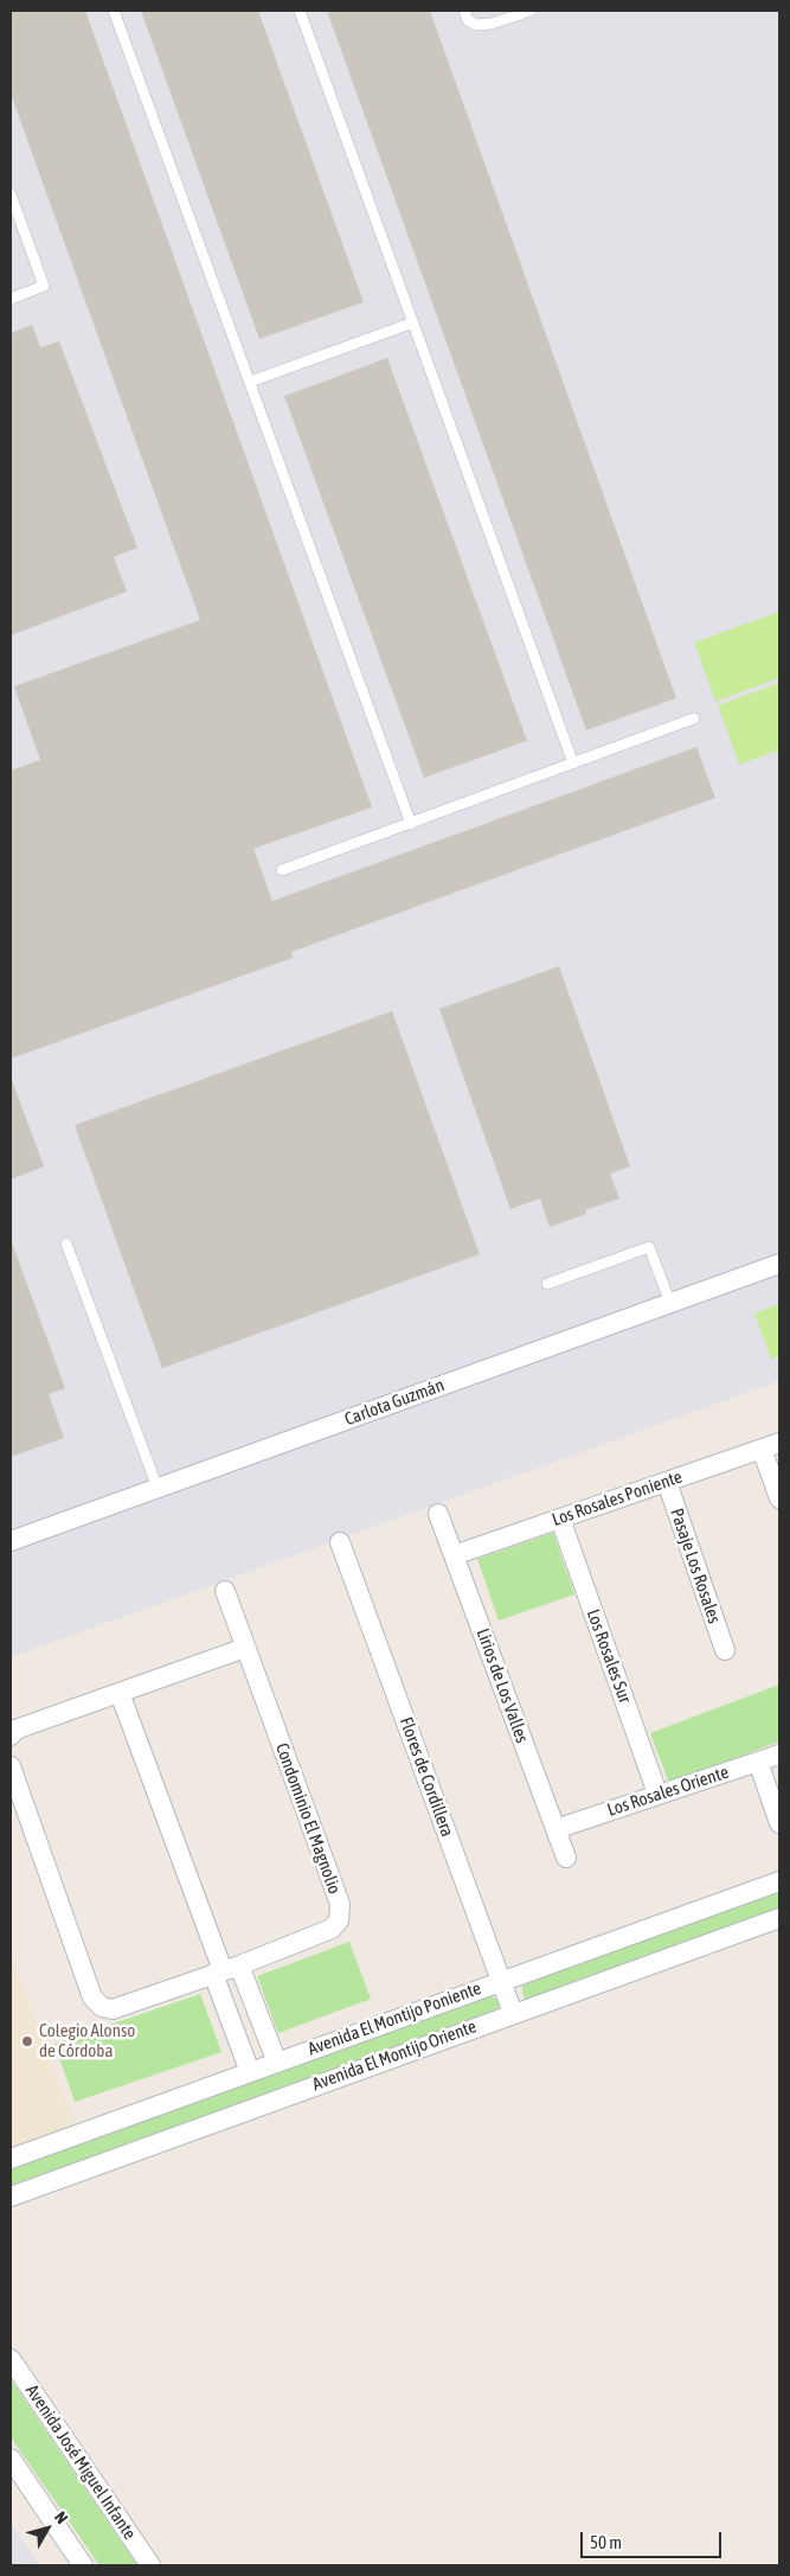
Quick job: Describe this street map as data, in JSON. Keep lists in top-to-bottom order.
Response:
{
  "streets": {
    "street": [
      "Carlota Guzmán",
      "Los Rosales Poniente",
      "Pasaje Los Rosales",
      "Los Rosales Sur",
      "Lirios de Los Valles",
      "Flores de Cordillera",
      "Los Rosales Oriente",
      "Condominio El Magnolio",
      "Avenida El Montijo Poniente",
      "Avenida El Montijo Oriente",
      "Avenida José Miguel Infante"
    ]
  },
  "crossings": [
    ["Los Rosales Poniente", "Pasaje Los Rosales"],
    ["Los Rosales Poniente", "Los Rosales Sur"],
    ["Los Rosales Poniente", "Lirios de Los Valles"],
    ["Los Rosales Sur", "Los Rosales Oriente"],
    ["Lirios de Los Valles", "Los Rosales Oriente"],
    ["Flores de Cordillera", "Avenida El Montijo Poniente"],
    ["Flores de Cordillera", "Avenida El Montijo Oriente"]
  ],
  "places": ["Colegio Alonso de Córdoba"],
  "scale_bar": "50 m",
  "north": "top right"
}
